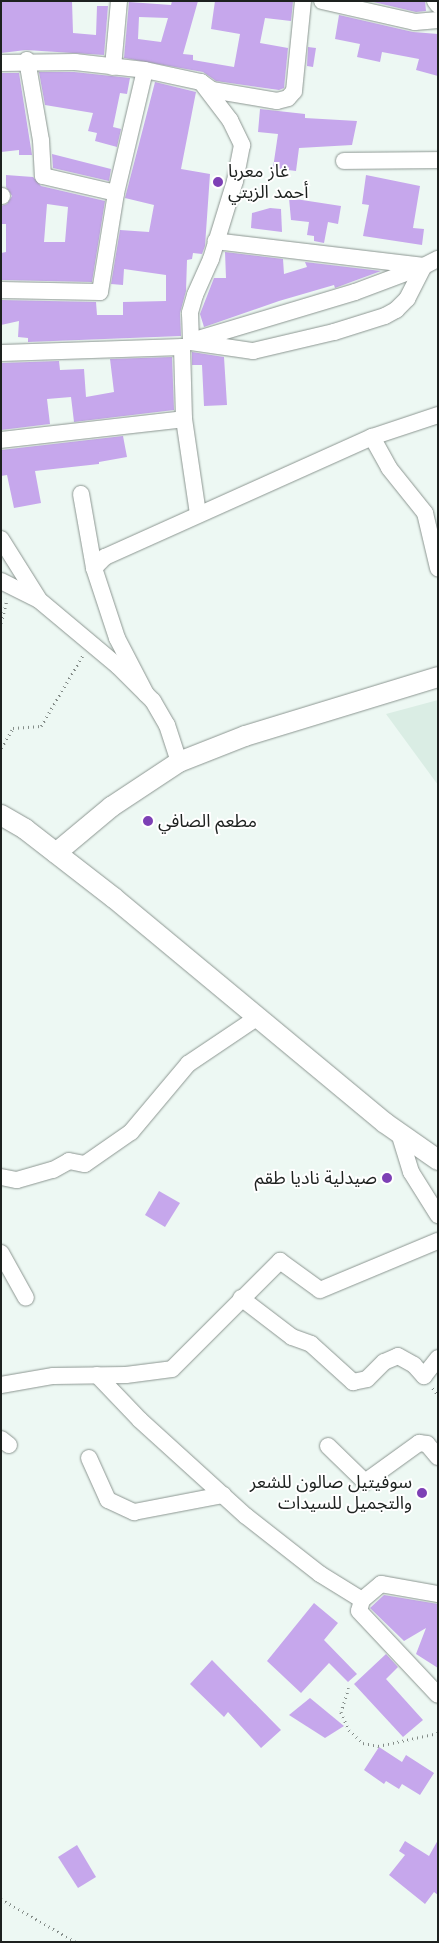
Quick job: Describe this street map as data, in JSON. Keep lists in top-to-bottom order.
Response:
{
  "places": [
    "غاز معربا أحمد الزيتي",
    "مطعم الصافي",
    "صيدلية ناديا طقم",
    "سوفيتيل صالون للشعر والتجميل للسيدات"
  ]
}
